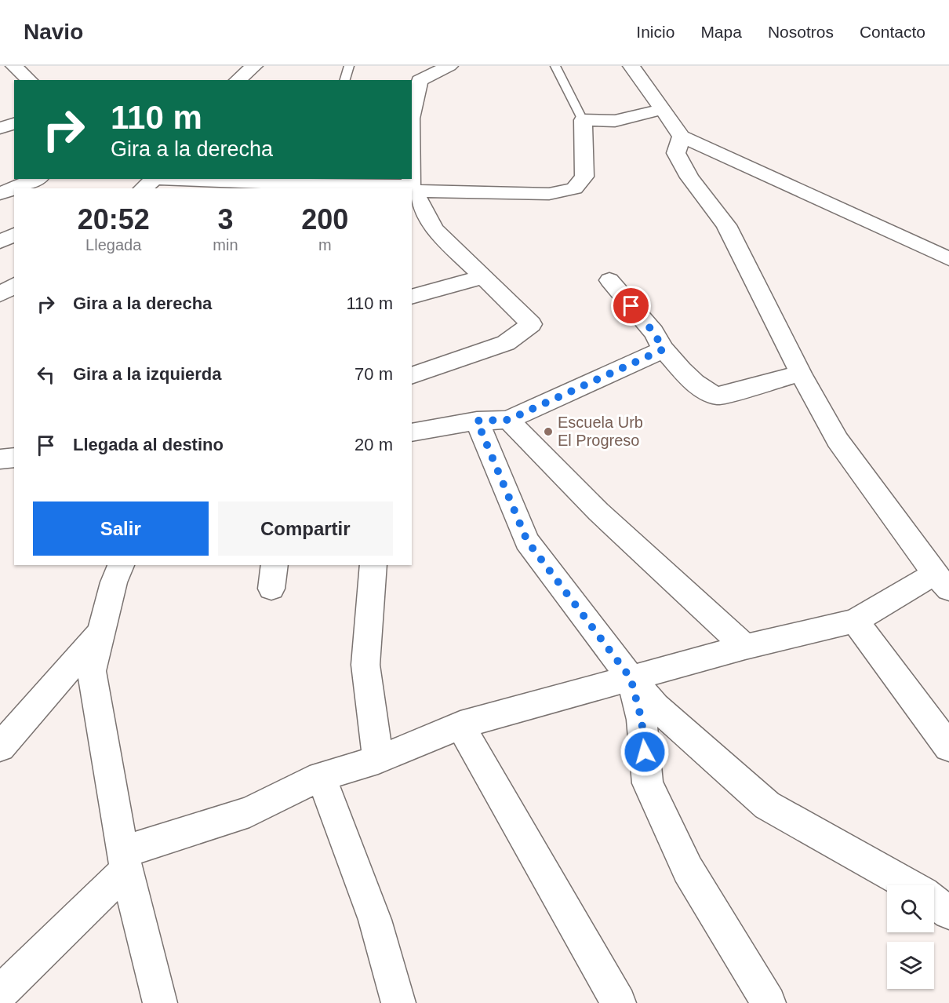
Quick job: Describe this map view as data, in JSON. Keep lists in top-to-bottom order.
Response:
{
  "places": ["Escuela Urb El Progreso"],
  "page": {
    "header": "Navio",
    "nav": [
      "Inicio",
      "Mapa",
      "Nosotros",
      "Contacto"
    ],
    "turn": ["110 m", "Gira a la derecha"],
    "eta": [
      "20:52",
      "Llegada",
      "3",
      "min",
      "200",
      "m"
    ],
    "list": [
      {
        "name": "Gira a la derecha",
        "value": "110 m"
      },
      {
        "name": "Gira a la izquierda",
        "value": "70 m"
      },
      {
        "name": "Llegada al destino",
        "value": "20 m"
      }
    ],
    "buttons": ["Salir", "Compartir"]
  }
}
